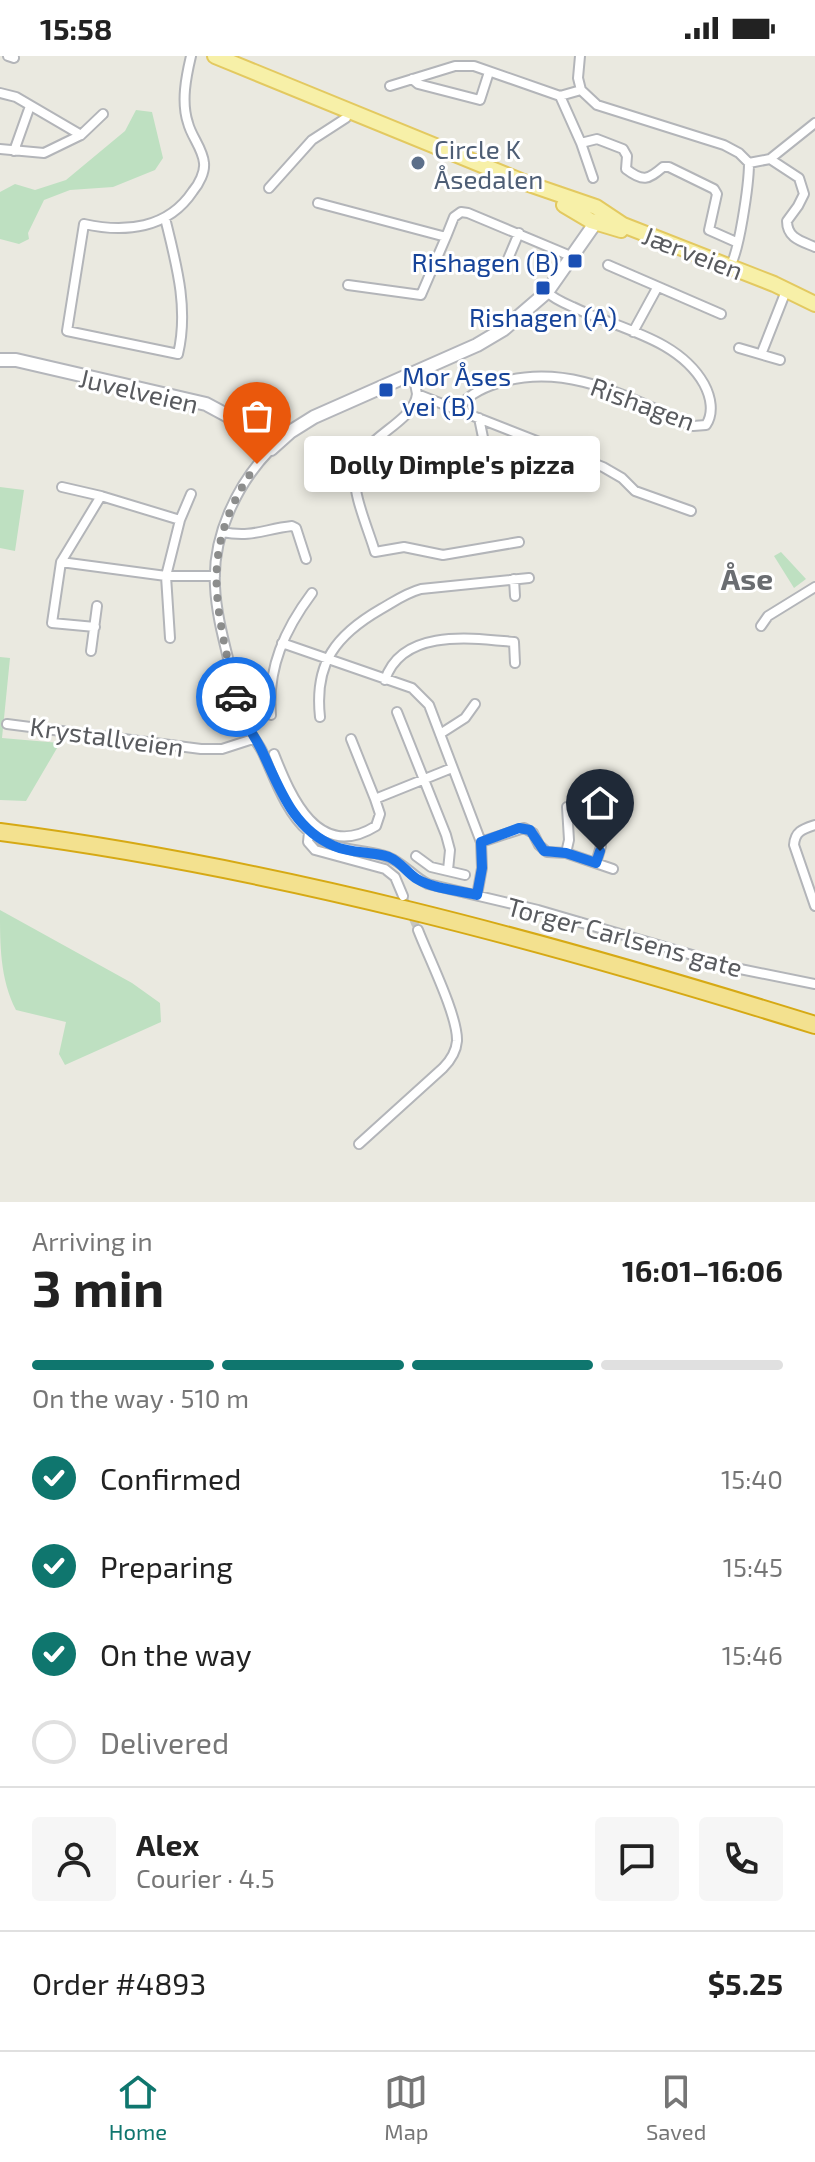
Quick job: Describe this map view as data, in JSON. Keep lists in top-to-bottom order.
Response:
{
  "streets": {
    "main road": ["Jærveien"],
    "street": [
      "Juvelveien",
      "Rishagen",
      "Krystallveien",
      "Torger Carlsens gate"
    ]
  },
  "crossings": [
    ["Krystallveien", "Torger Carlsens gate"]
  ],
  "districts": ["Åse"],
  "places": {
    "other": ["Circle K Åsedalen", "Dolly Dimple's pizza"],
    "transit": ["Rishagen (B)", "Rishagen (A)", "Mor Åses vei (B)"]
  },
  "page": {
    "status": "15:58",
    "bubble": "Dolly Dimple's pizza",
    "heading": ["3 min", "Arriving in", "16:01–16:06"],
    "panel": [
      "Alex",
      "Courier · 4.5",
      "Order #4893",
      "$5.25"
    ],
    "bar": "On the way · 510 m",
    "list": [
      ["Confirmed", "15:40"],
      ["Preparing", "15:45"],
      ["On the way", "15:46"],
      "Delivered"
    ],
    "tabs": ["Home", "Map", "Saved"]
  }
}
